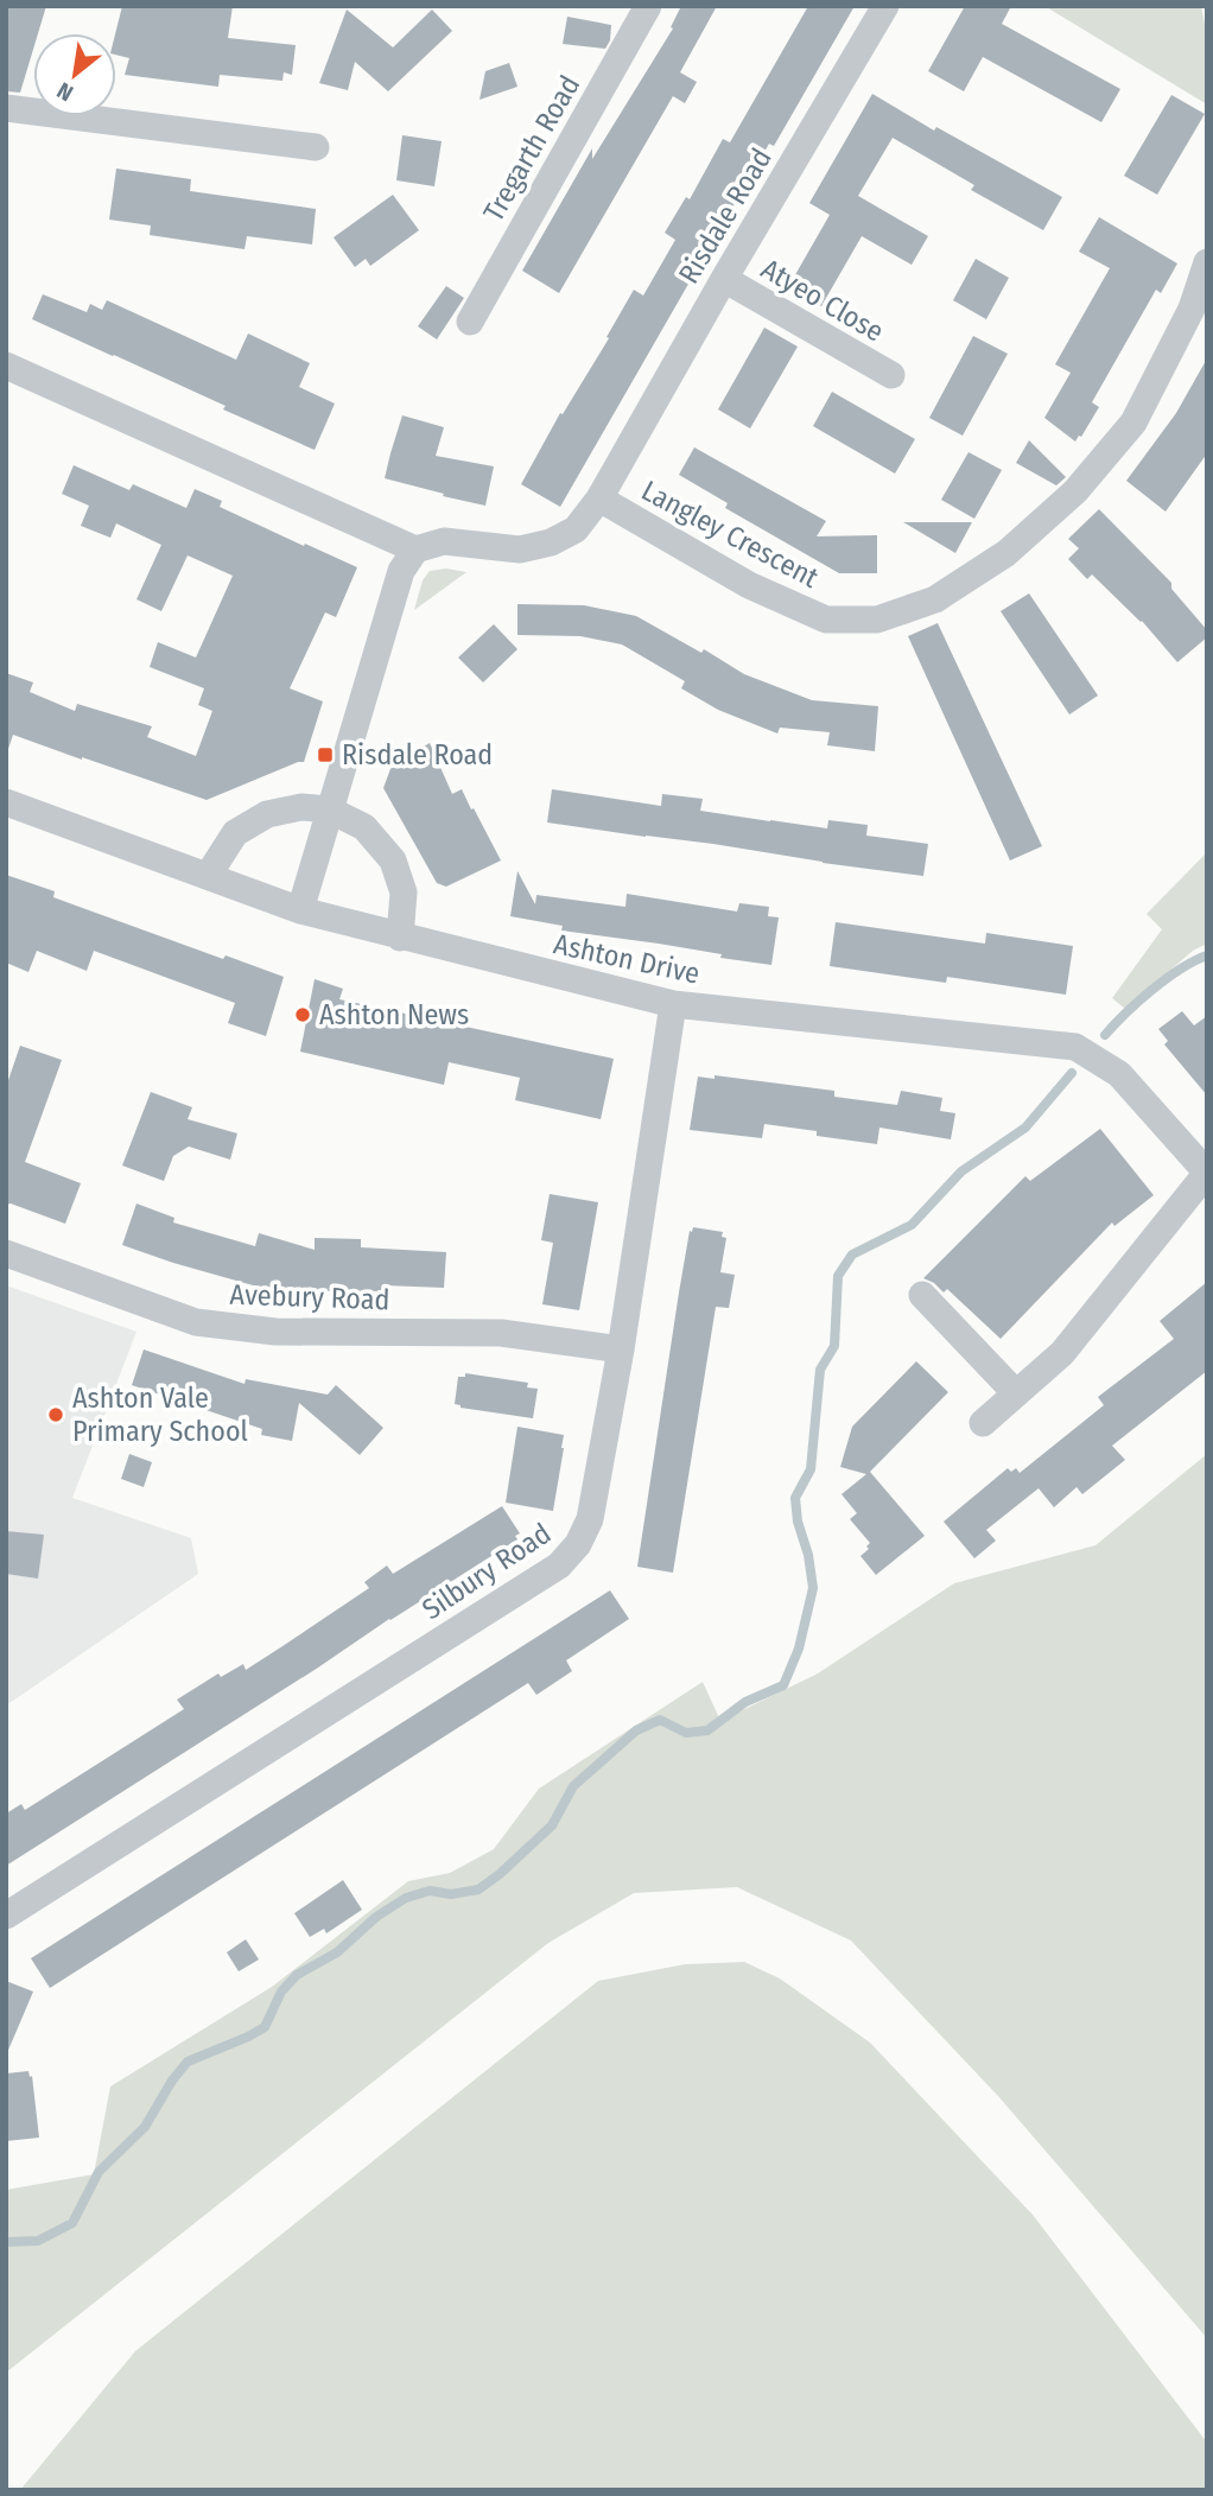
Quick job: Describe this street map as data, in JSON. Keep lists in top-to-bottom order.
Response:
{
  "streets": {
    "street": [
      "Tregarth Road",
      "Risdale Road",
      "Atyeo Close",
      "Langley Crescent",
      "Ashton Drive",
      "Avebury Road",
      "Silbury Road"
    ]
  },
  "crossings": [
    ["Risdale Road", "Atyeo Close"],
    ["Risdale Road", "Langley Crescent"],
    ["Ashton Drive", "Silbury Road"],
    ["Avebury Road", "Silbury Road"]
  ],
  "places": {
    "transit": ["Risdale Road"],
    "other": ["Ashton News", "Ashton Vale Primary School"]
  },
  "north": "bottom left"
}
